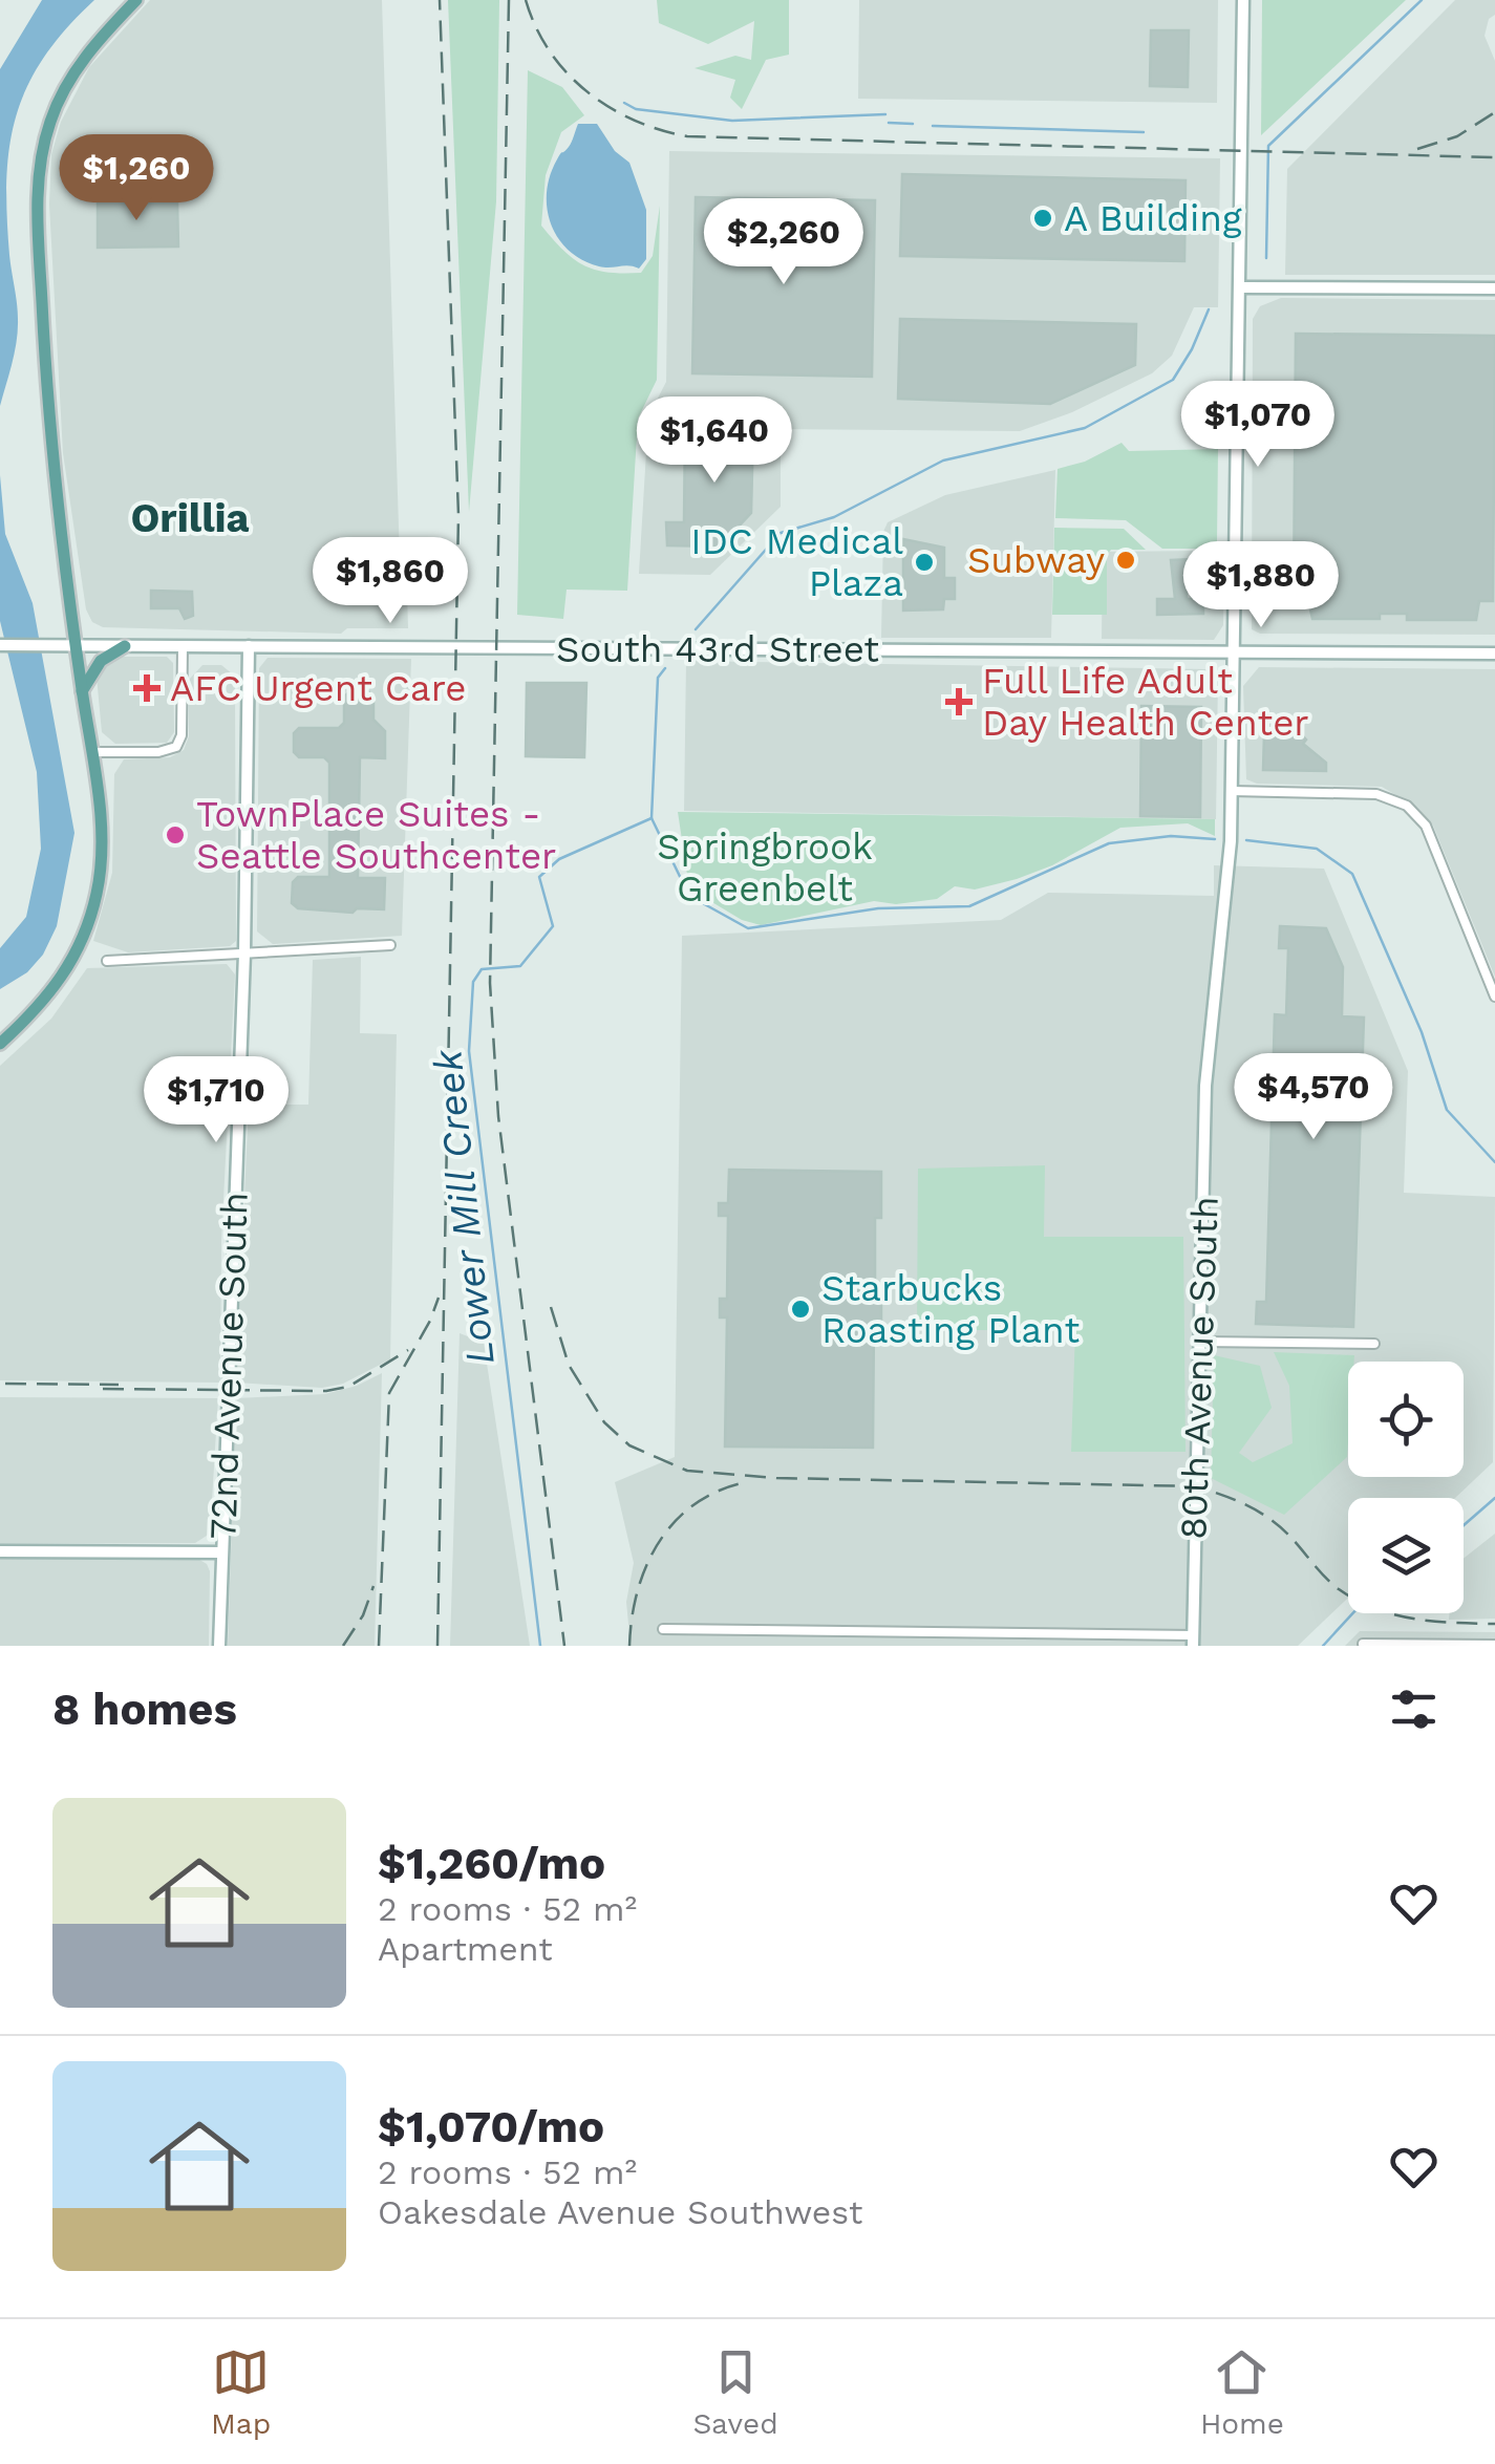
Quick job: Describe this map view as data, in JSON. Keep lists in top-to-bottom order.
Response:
{
  "streets": {
    "street": ["South 43rd Street", "72nd Avenue South", "80th Avenue South"]
  },
  "crossings": [
    ["South 43rd Street", "72nd Avenue South"],
    ["South 43rd Street", "80th Avenue South"]
  ],
  "districts": ["Orillia"],
  "water": ["Lower Mill Creek"],
  "parks": ["Springbrook Greenbelt"],
  "places": {
    "other": [
      "A Building",
      "Subway",
      "IDC Medical Plaza",
      "TownPlace Suites - Seattle Southcenter",
      "Starbucks Roasting Plant"
    ],
    "health": ["AFC Urgent Care", "Full Life Adult Day Health Center"]
  },
  "page": {
    "price": [
      "$1,260",
      "$2,260",
      "$1,070",
      "$1,640",
      "$1,860",
      "$1,880",
      "$4,570",
      "$1,710"
    ],
    "heading": "8 homes",
    "list": [
      {
        "name": "$1,260/mo",
        "note": "2 rooms · 52 m² · Apartment"
      },
      {
        "name": "$1,070/mo",
        "note": "2 rooms · 52 m² · Oakesdale Avenue Southwest"
      }
    ],
    "tabs": ["Map", "Saved", "Home"]
  }
}
